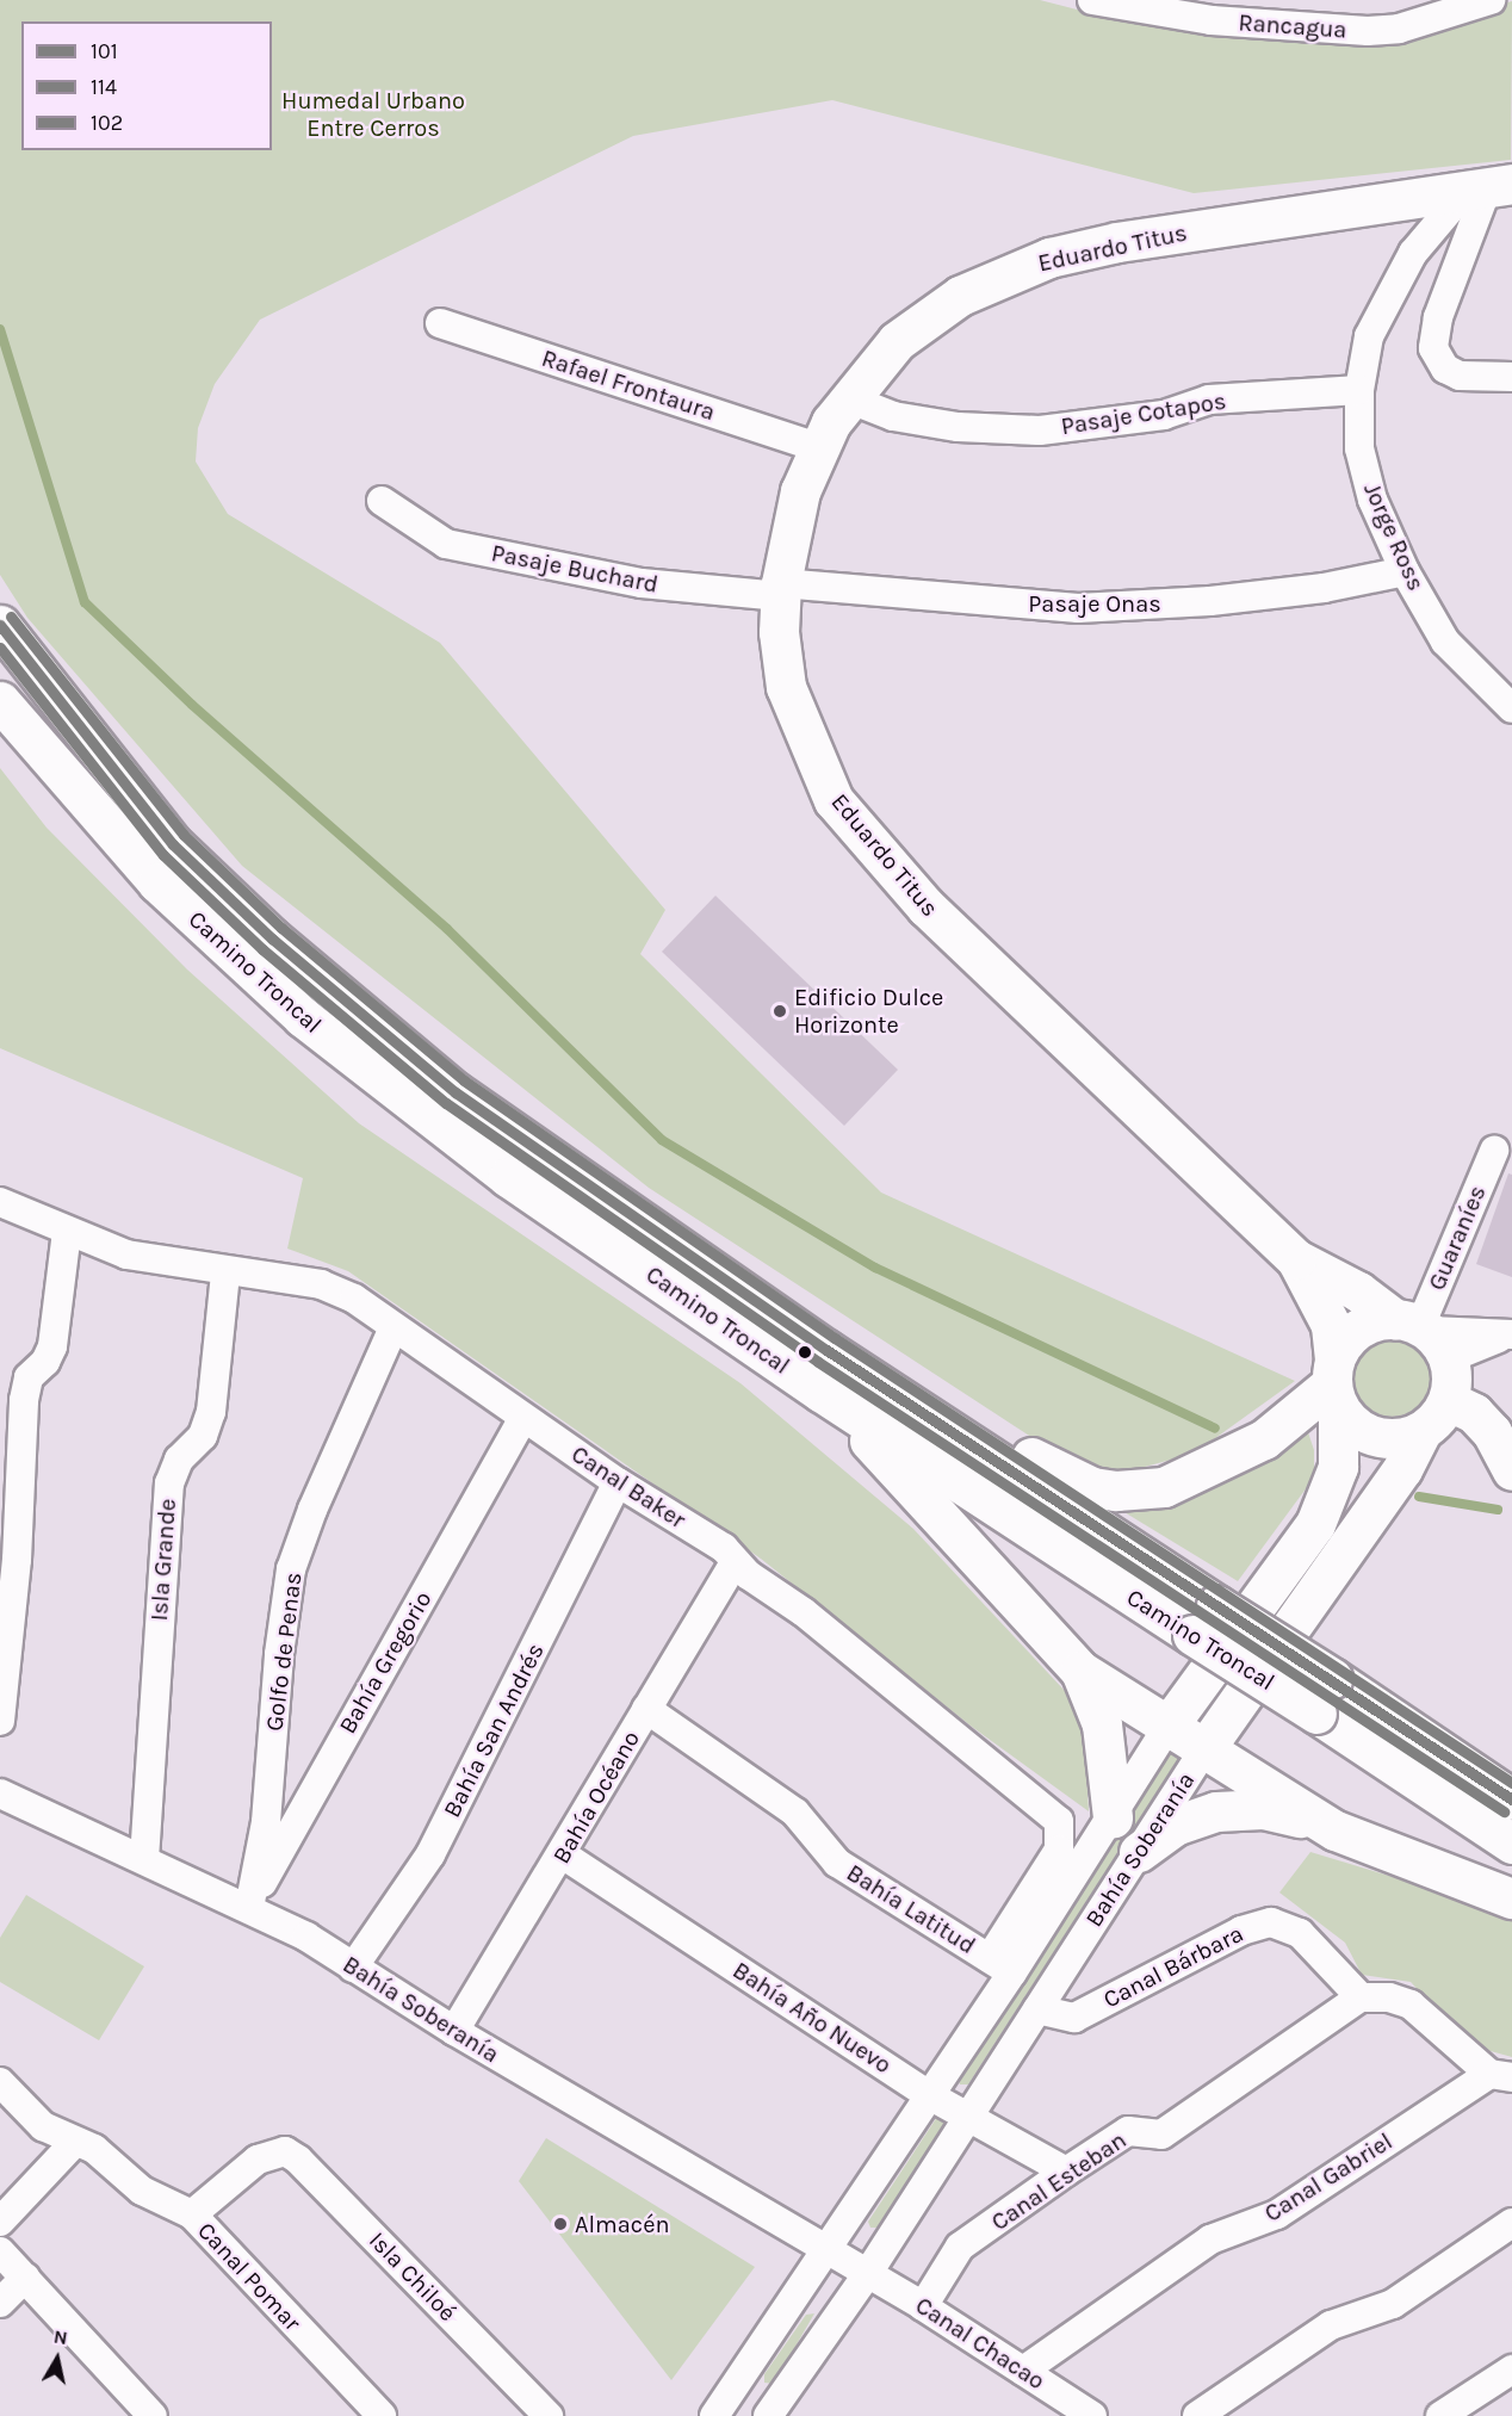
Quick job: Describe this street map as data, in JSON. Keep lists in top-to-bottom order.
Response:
{
  "streets": {
    "main road": ["Eduardo Titus", "Camino Troncal", "Bahía Soberanía"],
    "street": [
      "Rancagua",
      "Rafael Frontaura",
      "Pasaje Cotapos",
      "Jorge Ross",
      "Pasaje Buchard",
      "Pasaje Onas",
      "Guaraníes",
      "Canal Baker",
      "Isla Grande",
      "Golfo de Penas",
      "Bahía Gregorio",
      "Bahía San Andrés",
      "Bahía Océano",
      "Bahía Latitud",
      "Canal Bárbara",
      "Bahía Año Nuevo",
      "Canal Gabriel",
      "Canal Esteban",
      "Canal Pomar",
      "Isla Chiloé",
      "Canal Chacao"
    ]
  },
  "crossings": [
    ["Eduardo Titus", "Rafael Frontaura"],
    ["Eduardo Titus", "Pasaje Cotapos"],
    ["Eduardo Titus", "Jorge Ross"],
    ["Eduardo Titus", "Pasaje Buchard"],
    ["Eduardo Titus", "Pasaje Onas"],
    ["Eduardo Titus", "Guaraníes"],
    ["Eduardo Titus", "Bahía Soberanía"],
    ["Pasaje Cotapos", "Jorge Ross"],
    ["Jorge Ross", "Pasaje Onas"],
    ["Pasaje Buchard", "Pasaje Onas"],
    ["Guaraníes", "Bahía Soberanía"],
    ["Canal Baker", "Isla Grande"],
    ["Canal Baker", "Golfo de Penas"],
    ["Canal Baker", "Bahía Gregorio"],
    ["Canal Baker", "Bahía San Andrés"],
    ["Canal Baker", "Bahía Océano"],
    ["Canal Baker", "Bahía Soberanía"],
    ["Canal Baker", "Bahía Latitud"],
    ["Isla Grande", "Bahía Soberanía"],
    ["Golfo de Penas", "Bahía Gregorio"],
    ["Golfo de Penas", "Bahía Soberanía"],
    ["Bahía Gregorio", "Bahía Soberanía"],
    ["Bahía San Andrés", "Bahía Soberanía"],
    ["Bahía Océano", "Bahía Soberanía"],
    ["Bahía Océano", "Bahía Latitud"],
    ["Bahía Océano", "Bahía Año Nuevo"],
    ["Bahía Soberanía", "Bahía Latitud"],
    ["Bahía Soberanía", "Canal Bárbara"],
    ["Bahía Soberanía", "Bahía Año Nuevo"],
    ["Bahía Soberanía", "Canal Chacao"],
    ["Canal Bárbara", "Canal Esteban"],
    ["Bahía Año Nuevo", "Canal Esteban"],
    ["Canal Gabriel", "Canal Chacao"],
    ["Canal Esteban", "Canal Chacao"],
    ["Canal Pomar", "Isla Chiloé"]
  ],
  "parks": ["Humedal Urbano Entre Cerros"],
  "places": ["Edificio Dulce Horizonte", "Almacén"],
  "lines": ["transit line 102", "transit line 101", "transit line 114"],
  "legend": ["101", "114", "102"],
  "north": "top"
}
